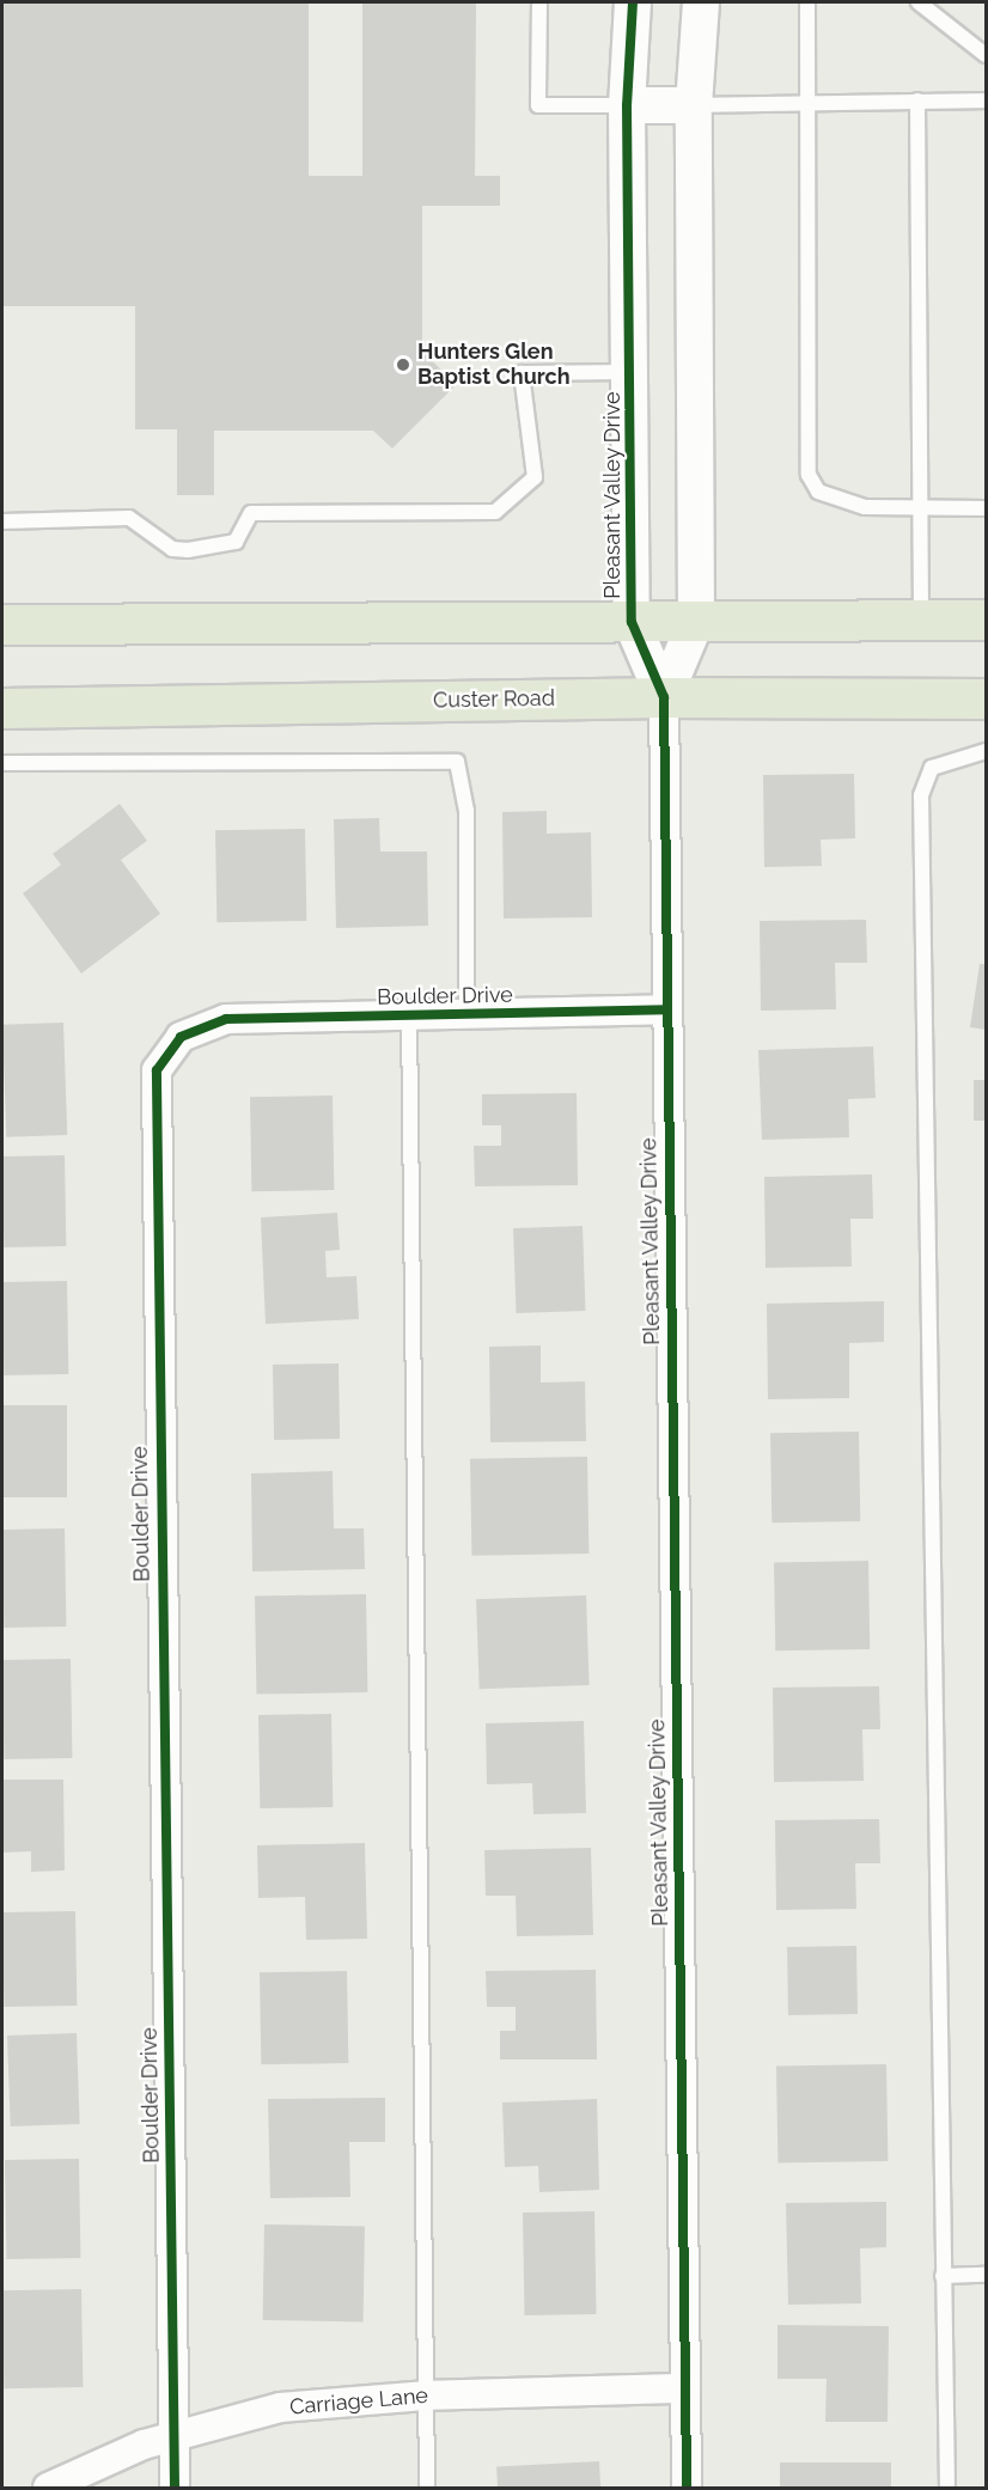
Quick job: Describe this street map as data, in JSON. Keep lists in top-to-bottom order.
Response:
{
  "streets": {
    "main road": ["Custer Road"],
    "street": ["Pleasant Valley Drive", "Boulder Drive", "Carriage Lane"]
  },
  "crossings": [
    ["Pleasant Valley Drive", "Custer Road"],
    ["Pleasant Valley Drive", "Boulder Drive"],
    ["Pleasant Valley Drive", "Carriage Lane"],
    ["Boulder Drive", "Carriage Lane"]
  ],
  "places": ["Hunters Glen Baptist Church"]
}
